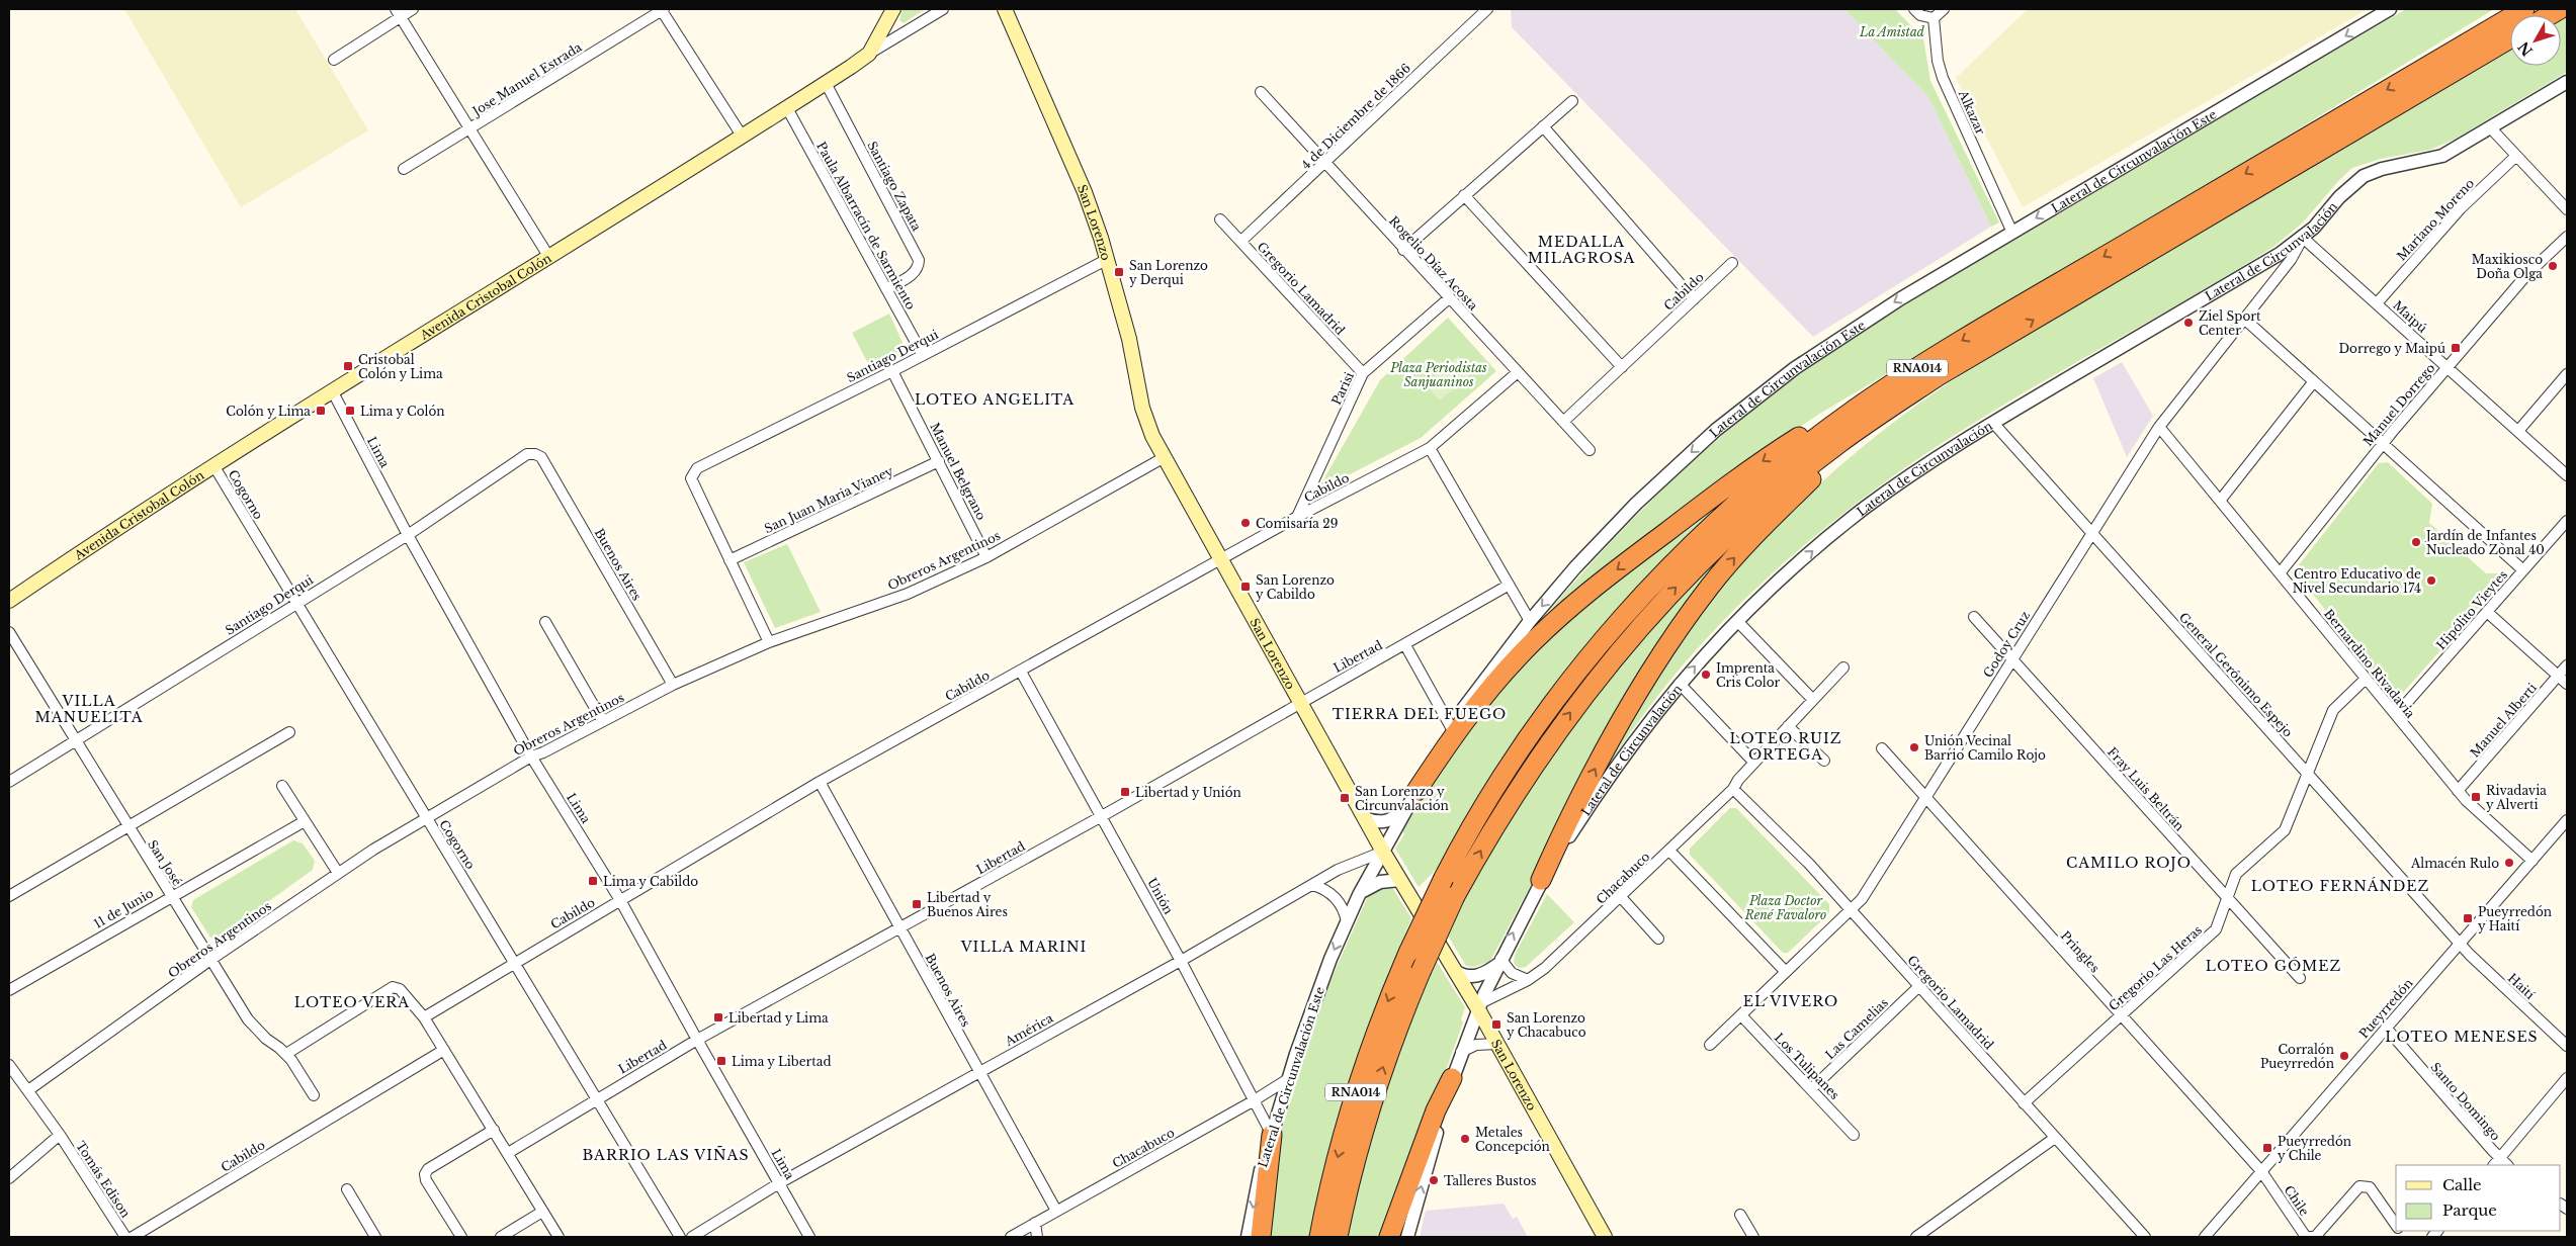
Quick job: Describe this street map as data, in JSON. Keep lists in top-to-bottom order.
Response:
{
  "streets": {
    "highway": ["RNA014"],
    "main road": ["San Lorenzo", "Avenida Cristobal Colón"],
    "street": [
      "Jose Manuel Estrada",
      "Alkazar",
      "4 de Diciembre de 1866",
      "Lateral de Circunvalación Este",
      "Santiago Zapata",
      "Mariano Moreno",
      "Paula Albarracín de Sarmiento",
      "Lateral de Circunvalación",
      "Rogelio Díaz Acosta",
      "Gregorio Lamadrid",
      "Cabildo",
      "Maipú",
      "Santiago Derqui",
      "Parisi",
      "Manuel Dorrego",
      "Lima",
      "Manuel Belgrano",
      "Cogorno",
      "San Juan Maria Vianey",
      "Obreros Argentinos",
      "Buenos Aires",
      "Hipólito Vieytes",
      "Godoy Cruz",
      "Libertad",
      "Bernardino Rivadavia",
      "General Gerónimo Espejo",
      "Manuel Alberti",
      "Fray Luis Beltrán",
      "San José",
      "Chacabuco",
      "Unión",
      "11 de Junio",
      "Pringles",
      "Gregorio Las Heras",
      "Haití",
      "Pueyrredón",
      "Las Camelias",
      "América",
      "Los Tulipanes",
      "Santo Domingo",
      "Tomás Edison",
      "Chile"
    ]
  },
  "crossings": [
    ["Alkazar", "Lateral de Circunvalación Este"],
    ["4 de Diciembre de 1866", "Rogelio Díaz Acosta"],
    ["4 de Diciembre de 1866", "Gregorio Lamadrid"],
    ["Lateral de Circunvalación Este", "San Lorenzo"],
    ["Lateral de Circunvalación Este", "Chacabuco"],
    ["Lateral de Circunvalación Este", "Unión"],
    ["Lateral de Circunvalación Este", "América"],
    ["Santiago Zapata", "Paula Albarracín de Sarmiento"],
    ["Santiago Zapata", "Avenida Cristobal Colón"],
    ["Mariano Moreno", "Maipú"],
    ["San Lorenzo", "Lateral de Circunvalación"],
    ["San Lorenzo", "Cabildo"],
    ["San Lorenzo", "Santiago Derqui"],
    ["San Lorenzo", "Obreros Argentinos"],
    ["San Lorenzo", "Libertad"],
    ["San Lorenzo", "Chacabuco"],
    ["San Lorenzo", "América"],
    ["Paula Albarracín de Sarmiento", "Avenida Cristobal Colón"],
    ["Paula Albarracín de Sarmiento", "Santiago Derqui"],
    ["Lateral de Circunvalación", "Maipú"],
    ["Lateral de Circunvalación", "Godoy Cruz"],
    ["Lateral de Circunvalación", "General Gerónimo Espejo"],
    ["Lateral de Circunvalación", "Chacabuco"],
    ["Rogelio Díaz Acosta", "Cabildo"],
    ["Rogelio Díaz Acosta", "Parisi"],
    ["Gregorio Lamadrid", "Parisi"],
    ["Gregorio Lamadrid", "Godoy Cruz"],
    ["Gregorio Lamadrid", "Chacabuco"],
    ["Gregorio Lamadrid", "Gregorio Las Heras"],
    ["Gregorio Lamadrid", "Las Camelias"],
    ["Cabildo", "Parisi"],
    ["Cabildo", "Lima"],
    ["Cabildo", "Cogorno"],
    ["Cabildo", "Buenos Aires"],
    ["Cabildo", "Unión"],
    ["Avenida Cristobal Colón", "Lima"],
    ["Avenida Cristobal Colón", "Cogorno"],
    ["Maipú", "Manuel Dorrego"],
    ["Maipú", "Godoy Cruz"],
    ["Santiago Derqui", "Lima"],
    ["Santiago Derqui", "Manuel Belgrano"],
    ["Santiago Derqui", "Cogorno"],
    ["Santiago Derqui", "San Juan Maria Vianey"],
    ["Santiago Derqui", "Buenos Aires"],
    ["Santiago Derqui", "San José"],
    ["Manuel Dorrego", "Bernardino Rivadavia"],
    ["Lima", "Obreros Argentinos"],
    ["Lima", "Libertad"],
    ["Lima", "América"],
    ["Manuel Belgrano", "San Juan Maria Vianey"],
    ["Manuel Belgrano", "Obreros Argentinos"],
    ["Cogorno", "Obreros Argentinos"],
    ["Cogorno", "Libertad"],
    ["Obreros Argentinos", "Buenos Aires"],
    ["Obreros Argentinos", "San José"],
    ["Obreros Argentinos", "Tomás Edison"],
    ["Buenos Aires", "Libertad"],
    ["Buenos Aires", "Chacabuco"],
    ["Buenos Aires", "América"],
    ["Hipólito Vieytes", "Bernardino Rivadavia"],
    ["Godoy Cruz", "Bernardino Rivadavia"],
    ["Godoy Cruz", "General Gerónimo Espejo"],
    ["Godoy Cruz", "Fray Luis Beltrán"],
    ["Godoy Cruz", "Pringles"],
    ["Godoy Cruz", "Los Tulipanes"],
    ["Libertad", "Unión"],
    ["Bernardino Rivadavia", "Manuel Alberti"],
    ["Bernardino Rivadavia", "Gregorio Las Heras"],
    ["Bernardino Rivadavia", "Pueyrredón"],
    ["General Gerónimo Espejo", "Gregorio Las Heras"],
    ["General Gerónimo Espejo", "Haití"],
    ["General Gerónimo Espejo", "Pueyrredón"],
    ["Fray Luis Beltrán", "Gregorio Las Heras"],
    ["San José", "11 de Junio"],
    ["Chacabuco", "Unión"],
    ["Unión", "América"],
    ["Pringles", "Gregorio Las Heras"],
    ["Pringles", "Pueyrredón"],
    ["Pringles", "Chile"],
    ["Haití", "Pueyrredón"],
    ["Pueyrredón", "Santo Domingo"],
    ["Pueyrredón", "Chile"],
    ["Las Camelias", "Los Tulipanes"]
  ],
  "one_way": ["Lateral de Circunvalación Este", "Lateral de Circunvalación"],
  "districts": [
    "MEDALLA MILAGROSA",
    "LOTEO ANGELITA",
    "VILLA MANUELITA",
    "TIERRA DEL FUEGO",
    "LOTEO RUIZ ORTEGA",
    "CAMILO ROJO",
    "LOTEO FERNÁNDEZ",
    "VILLA MARINI",
    "LOTEO GÓMEZ",
    "EL VIVERO",
    "LOTEO VERA",
    "LOTEO MENESES",
    "BARRIO LAS VIÑAS"
  ],
  "parks": ["La Amistad", "Plaza Periodistas Sanjuaninos", "Plaza Doctor René Favaloro"],
  "places": {
    "other": [
      "Maxikiosco Doña Olga",
      "Ziel Sport Center",
      "Comisaría 29",
      "Jardín de Infantes Nucleado Zonal 40",
      "Centro Educativo de Nivel Secundario 174",
      "Imprenta Cris Color",
      "Unión Vecinal Barrio Camilo Rojo",
      "Almacén Rulo",
      "Corralón Pueyrredón",
      "Metales Concepción",
      "Talleres Bustos"
    ],
    "transit": [
      "San Lorenzo y Derqui",
      "Dorrego y Maipú",
      "Cristobal Colón y Lima",
      "Colón y Lima",
      "Lima y Colón",
      "San Lorenzo y Cabildo",
      "Libertad y Unión",
      "Rivadavia y Alverti",
      "San Lorenzo y Circunvalación",
      "Lima y Cabildo",
      "Libertad y Buenos Aires",
      "Pueyrredón y Haití",
      "Libertad y Lima",
      "San Lorenzo y Chacabuco",
      "Lima y Libertad",
      "Pueyrredón y Chile"
    ]
  },
  "legend": ["Calle", "Parque"],
  "north": "bottom left"
}
